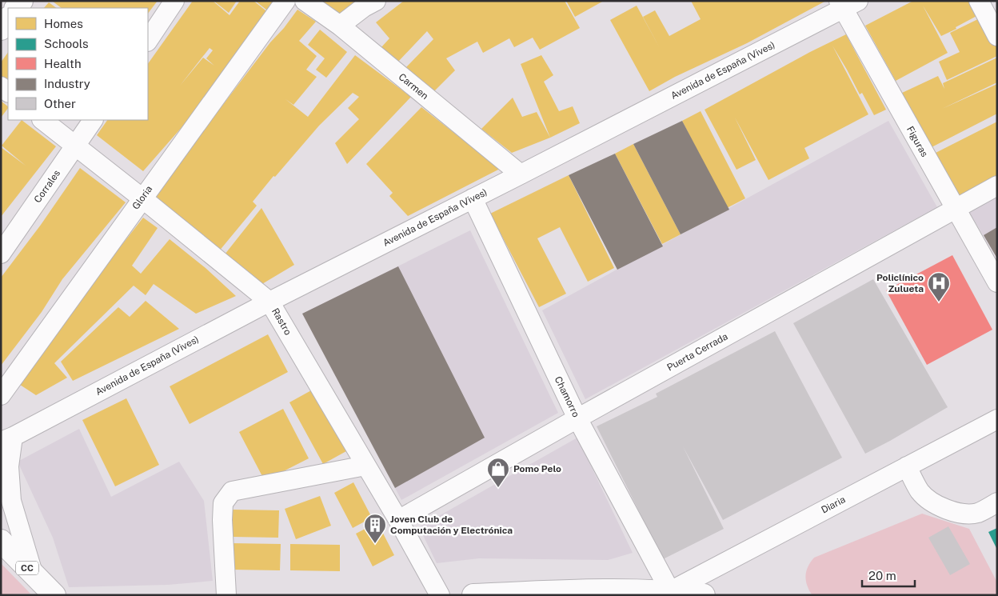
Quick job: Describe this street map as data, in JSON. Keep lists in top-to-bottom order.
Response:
{
  "streets": {
    "main road": ["CC"],
    "street": [
      "Avenida de España (Vives)",
      "Carmen",
      "Figuras",
      "Corrales",
      "Gloria",
      "Rastro",
      "Puerta Cerrada",
      "Chamorro",
      "Diaria"
    ]
  },
  "crossings": [
    ["Avenida de España (Vives)", "Carmen"],
    ["Avenida de España (Vives)", "Figuras"],
    ["Avenida de España (Vives)", "Rastro"],
    ["Avenida de España (Vives)", "Chamorro"],
    ["Figuras", "Puerta Cerrada"],
    ["Corrales", "Rastro"],
    ["Gloria", "Rastro"],
    ["Rastro", "Puerta Cerrada"],
    ["Puerta Cerrada", "Chamorro"],
    ["Chamorro", "Diaria"]
  ],
  "places": {
    "hospital": ["Policlínico Zulueta"],
    "shop": ["Pomo Pelo"],
    "building": ["Joven Club de Computación y Electrónica"]
  },
  "legend": [
    "Homes",
    "Schools",
    "Health",
    "Industry",
    "Other"
  ],
  "scale_bar": "20 m"
}
